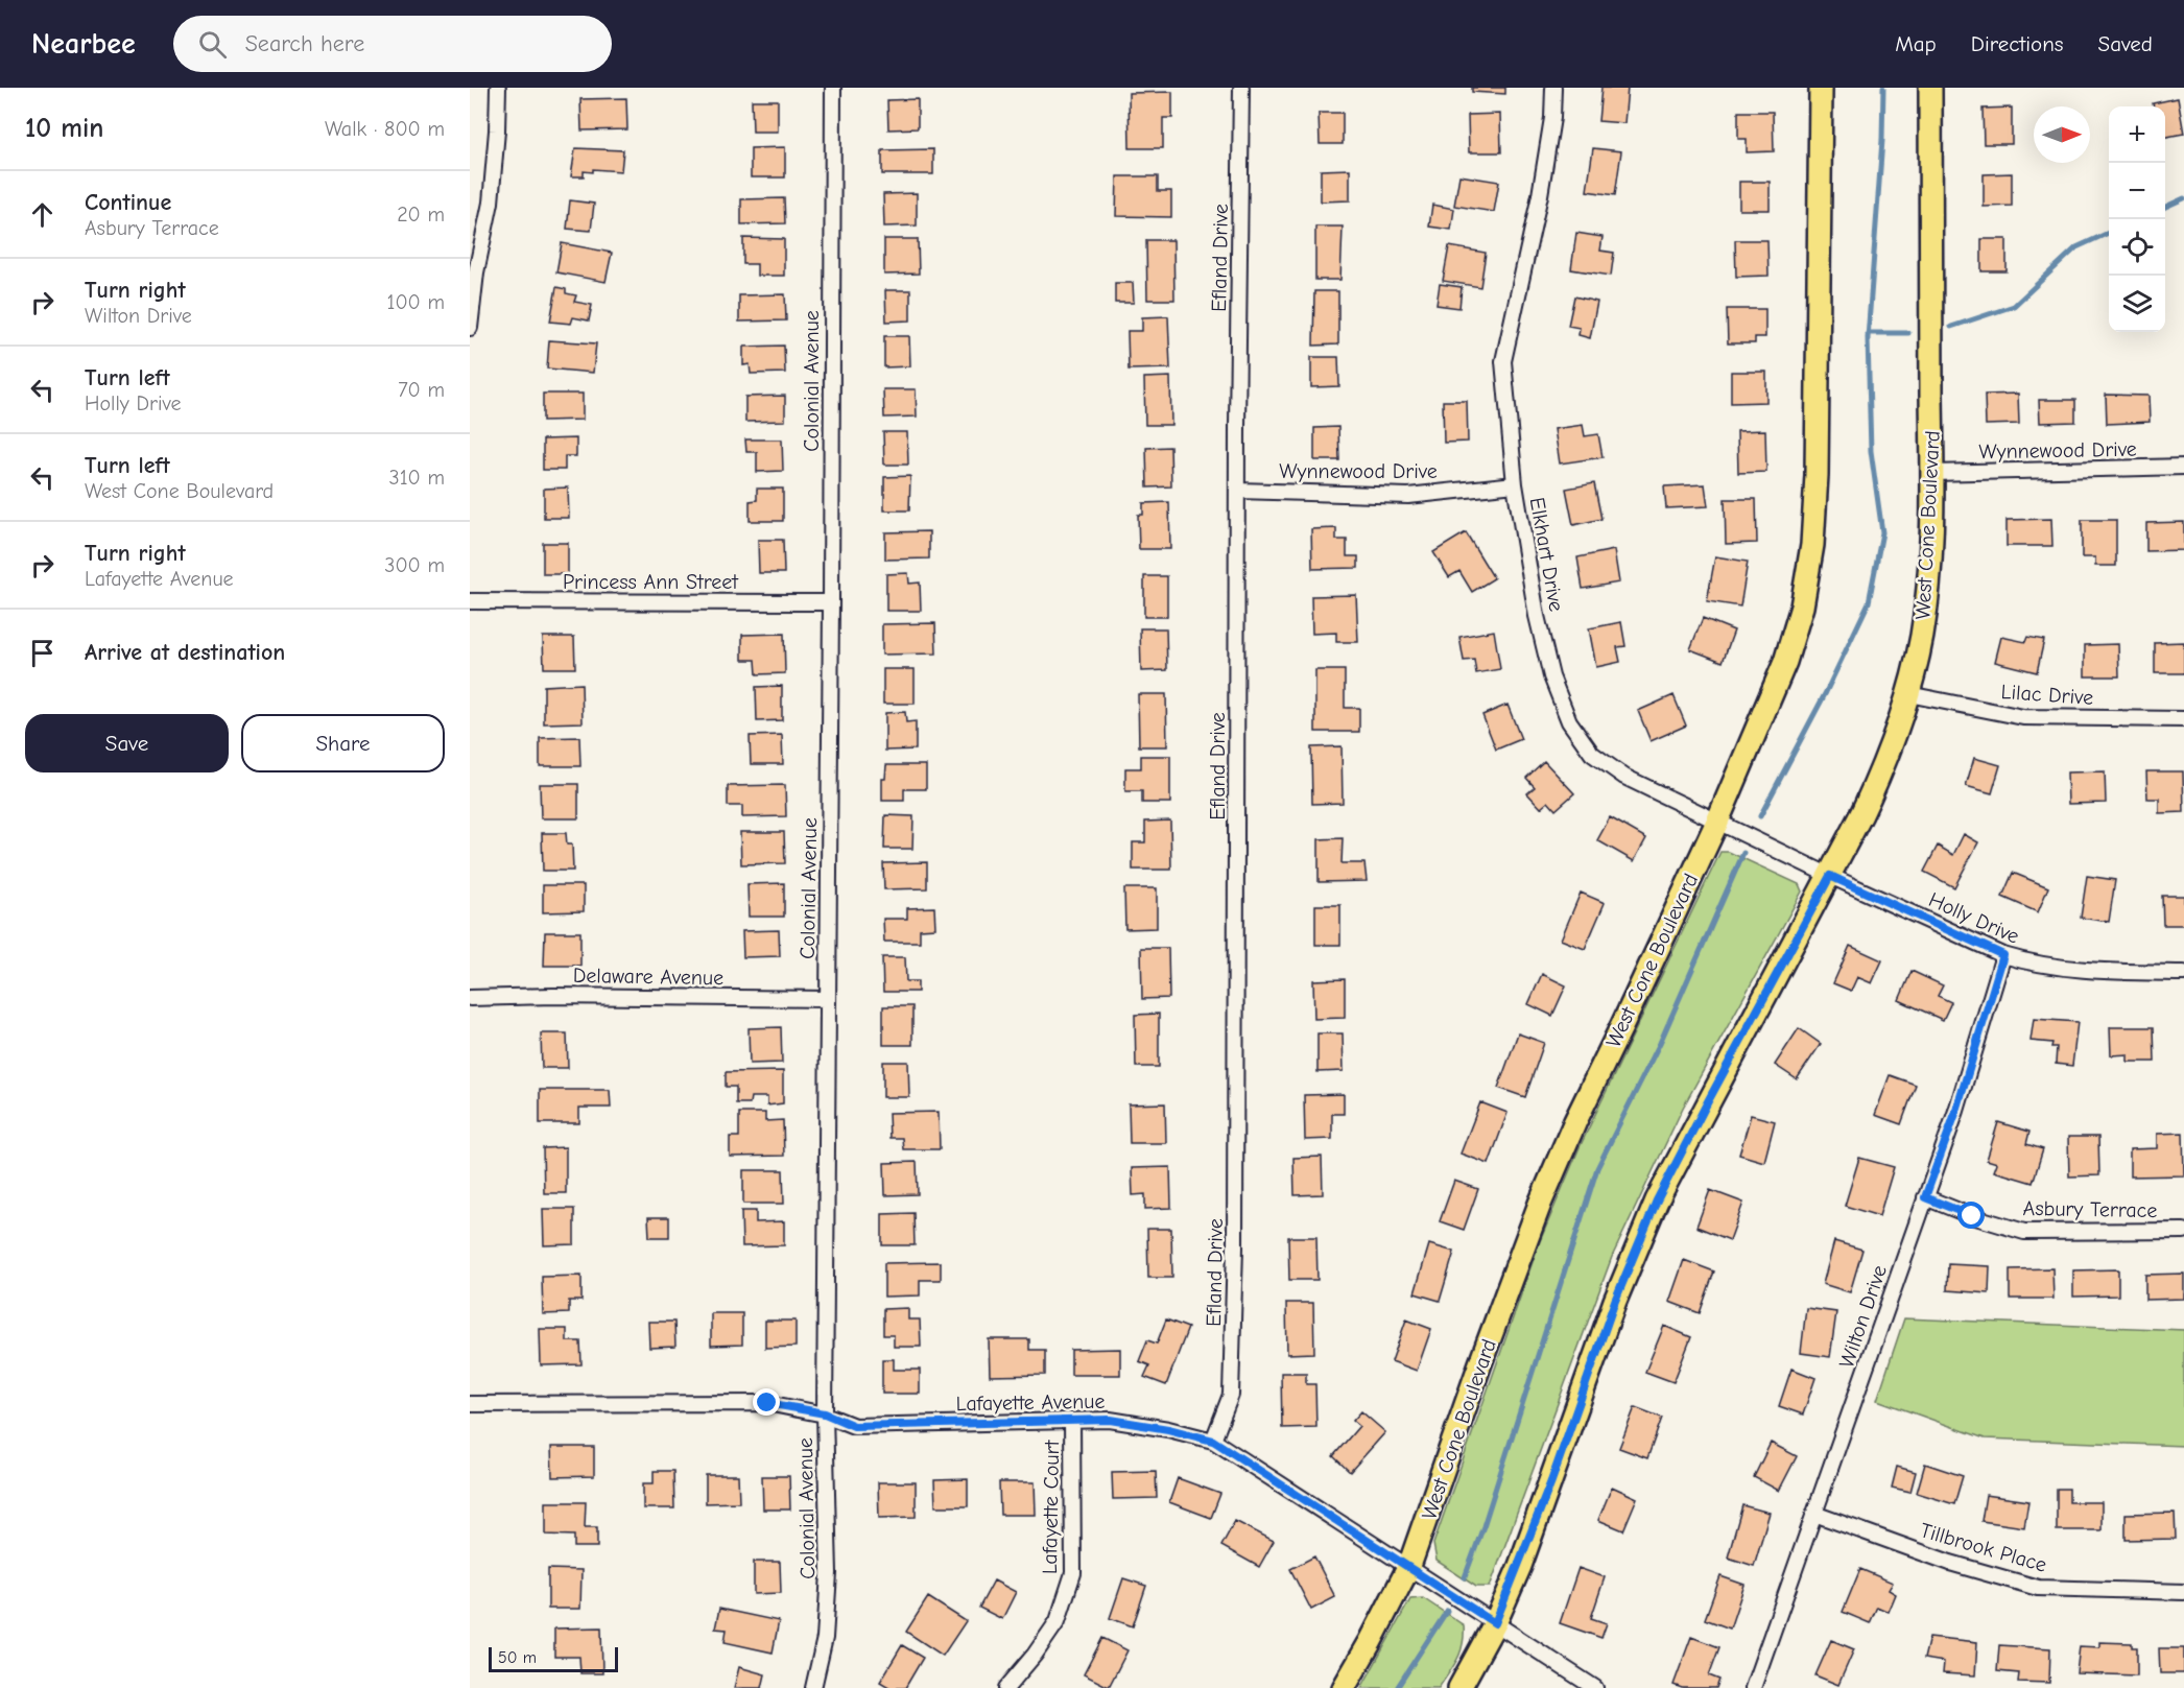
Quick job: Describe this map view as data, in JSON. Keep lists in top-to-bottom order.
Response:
{
  "streets": {
    "main road": ["West Cone Boulevard"],
    "street": [
      "Efland Drive",
      "Colonial Avenue",
      "Wynnewood Drive",
      "Elkhart Drive",
      "Princess Ann Street",
      "Lilac Drive",
      "Holly Drive",
      "Delaware Avenue",
      "Asbury Terrace",
      "Wilton Drive",
      "Lafayette Avenue",
      "Lafayette Court",
      "Tillbrook Place"
    ]
  },
  "crossings": [
    ["Efland Drive", "Wynnewood Drive"],
    ["Efland Drive", "Lafayette Avenue"],
    ["Colonial Avenue", "Princess Ann Street"],
    ["Colonial Avenue", "Delaware Avenue"],
    ["Colonial Avenue", "Lafayette Avenue"],
    ["Wynnewood Drive", "West Cone Boulevard"],
    ["Wynnewood Drive", "Elkhart Drive"],
    ["West Cone Boulevard", "Elkhart Drive"],
    ["West Cone Boulevard", "Lilac Drive"],
    ["West Cone Boulevard", "Holly Drive"],
    ["West Cone Boulevard", "Lafayette Avenue"],
    ["Elkhart Drive", "Holly Drive"],
    ["Holly Drive", "Wilton Drive"],
    ["Asbury Terrace", "Wilton Drive"],
    ["Wilton Drive", "Tillbrook Place"],
    ["Lafayette Avenue", "Lafayette Court"]
  ],
  "scale_bar": "50 m",
  "north": "right",
  "page": {
    "header": "Nearbee",
    "search": "Search here",
    "nav": ["Map", "Directions", "Saved"],
    "heading": ["10 min", "Walk · 800 m"],
    "map_buttons": ["+", "−"],
    "list": [
      ["Continue", "Asbury Terrace", "20 m"],
      ["Turn right", "Wilton Drive", "100 m"],
      ["Turn left", "Holly Drive", "70 m"],
      ["Turn left", "West Cone Boulevard", "310 m"],
      ["Turn right", "Lafayette Avenue", "300 m"],
      "Arrive at destination"
    ],
    "buttons": ["Save", "Share"],
    "scale": "50 m"
  }
}
